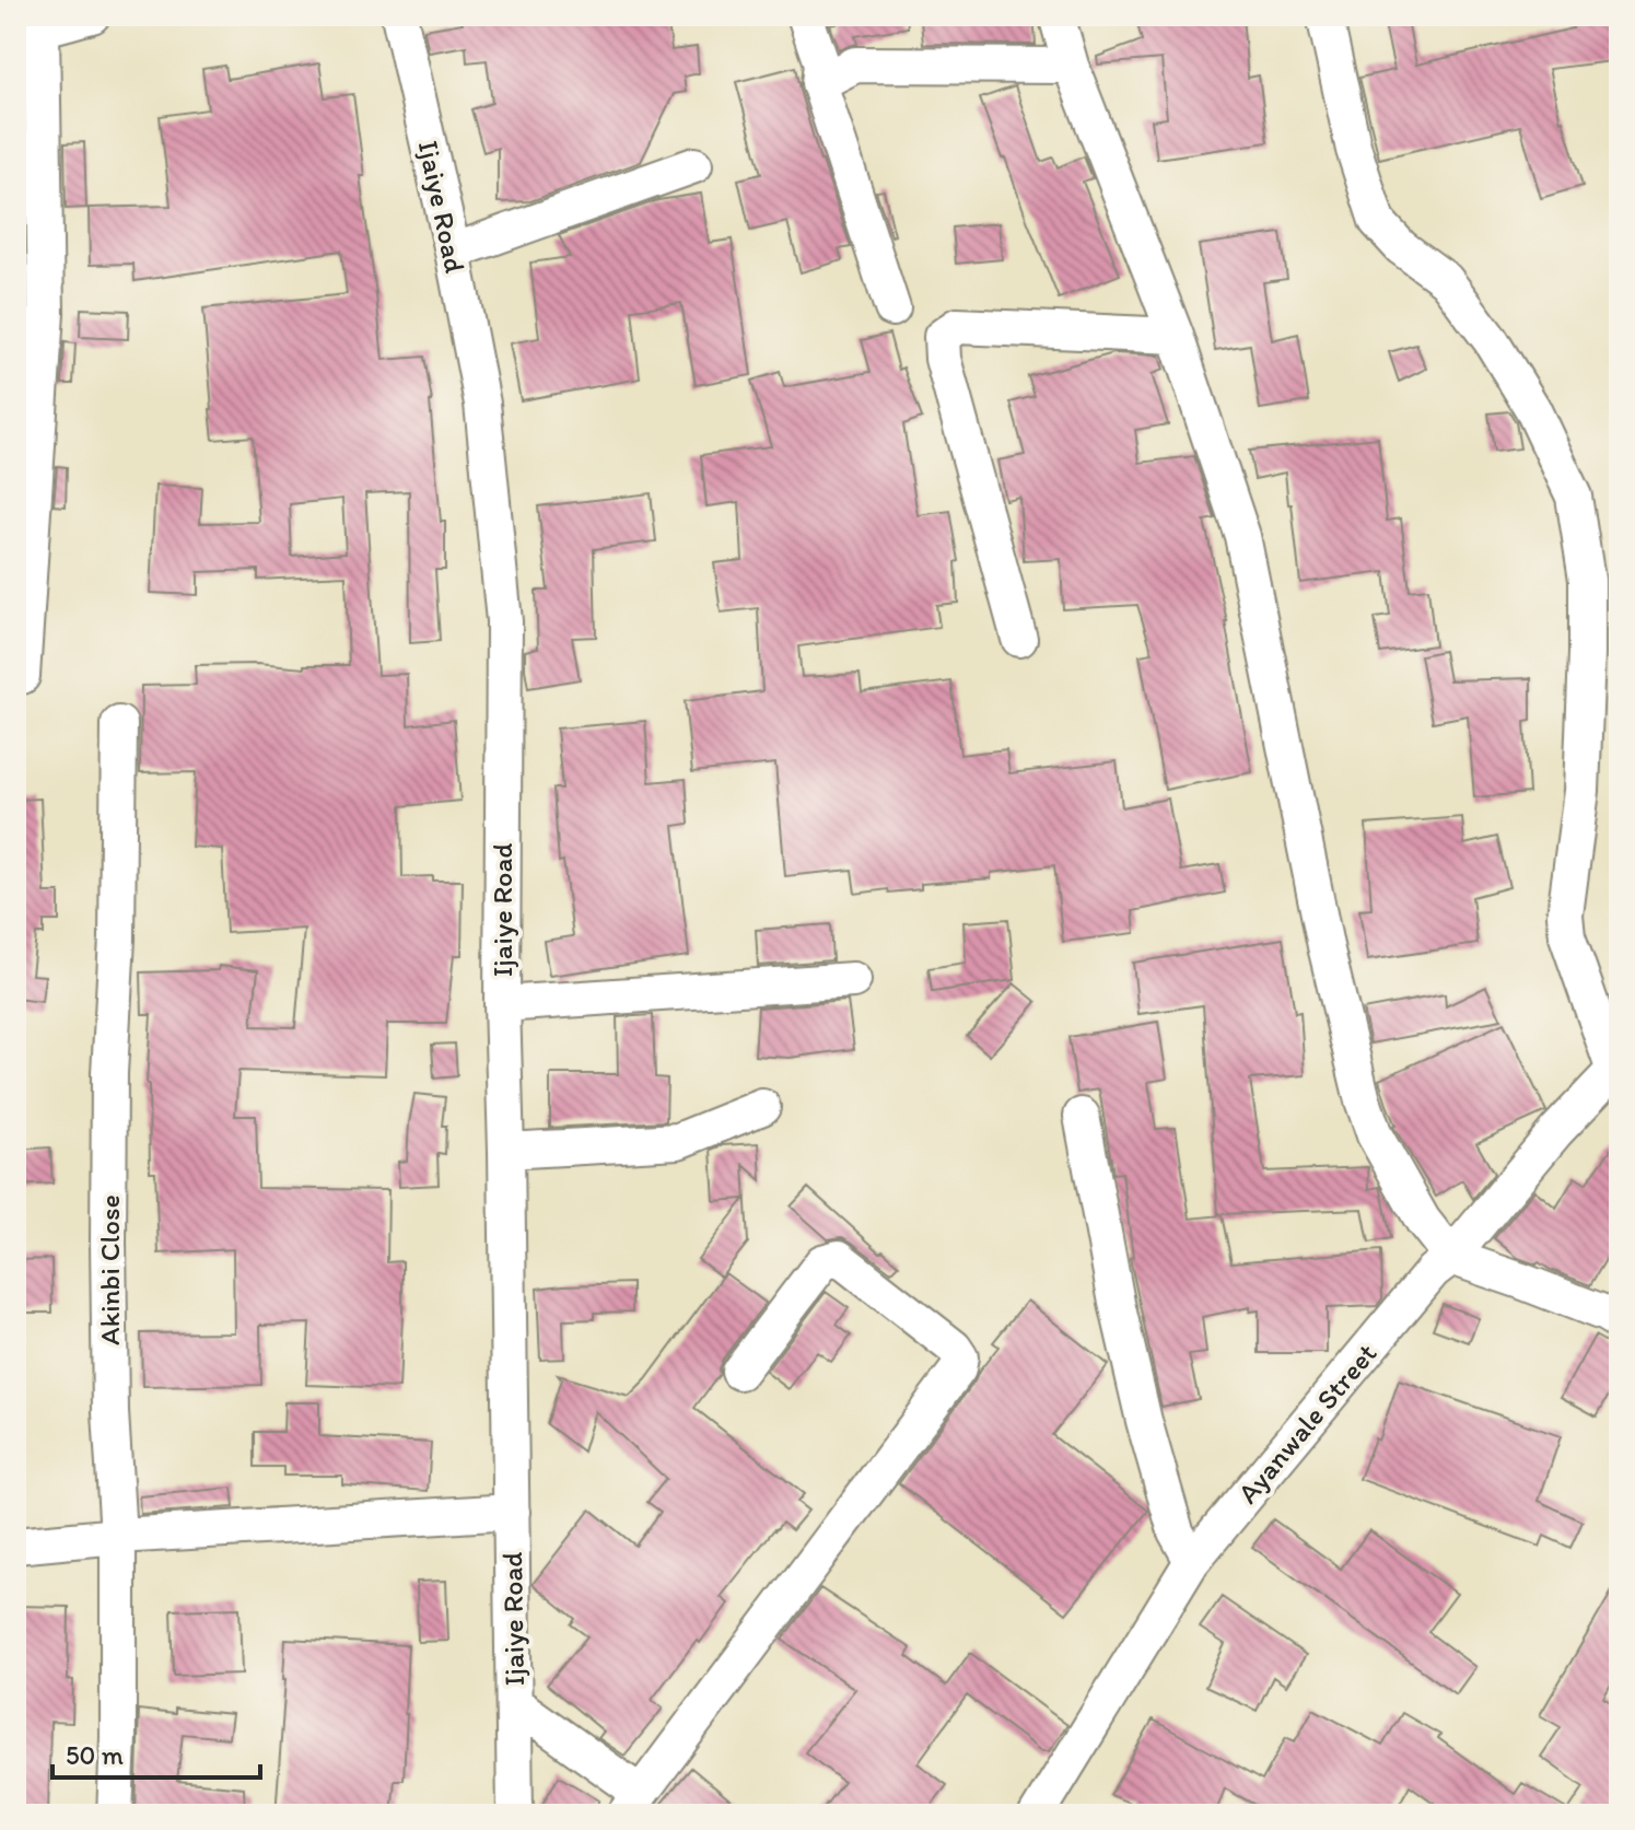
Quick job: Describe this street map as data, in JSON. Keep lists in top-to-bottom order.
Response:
{
  "streets": {
    "street": ["Ijaiye Road", "Akinbi Close", "Ayanwale Street"]
  },
  "scale_bar": "50 m"
}
